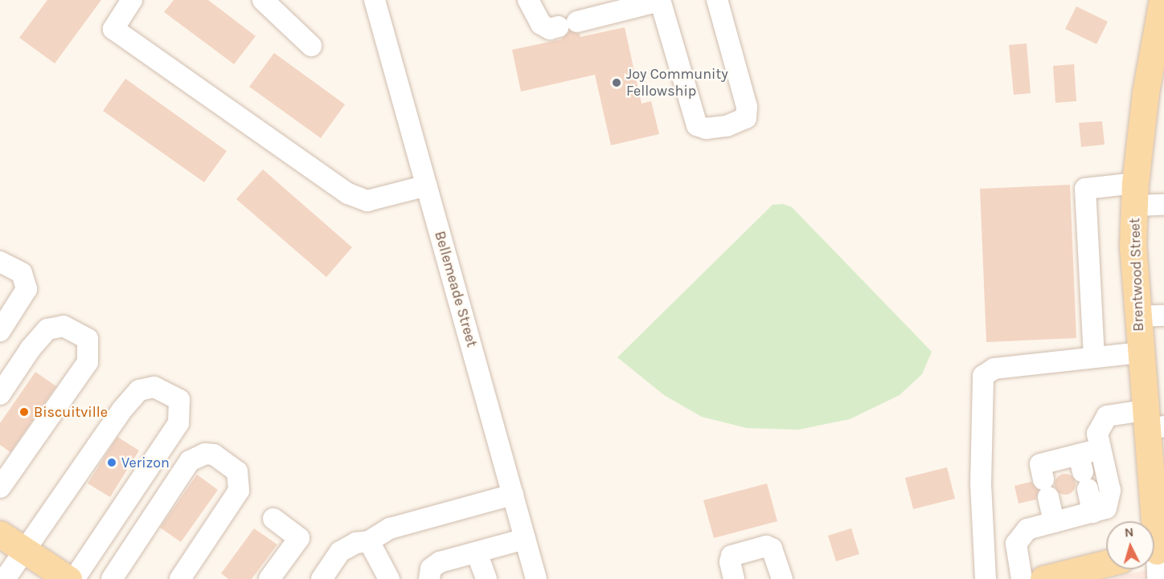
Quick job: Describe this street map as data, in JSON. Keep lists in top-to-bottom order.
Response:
{
  "streets": {
    "main road": ["Brentwood Street"],
    "street": ["Bellemeade Street"]
  },
  "places": ["Joy Community Fellowship", "Biscuitville", "Verizon"],
  "north": "top"
}
